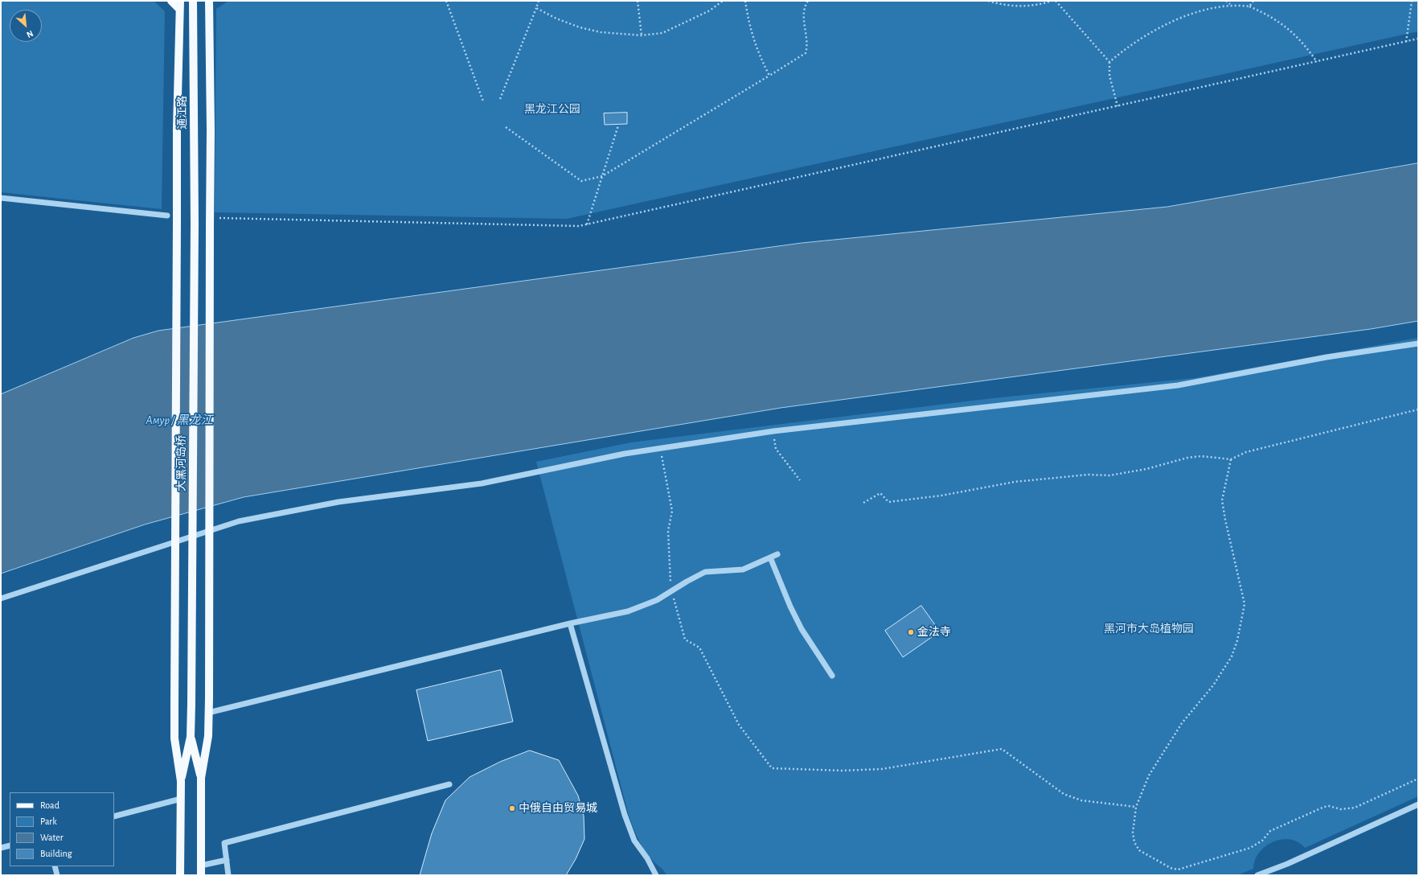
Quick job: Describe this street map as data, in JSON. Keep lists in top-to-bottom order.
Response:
{
  "streets": {
    "main road": ["通江路", "大黑河岛桥"]
  },
  "crossings": [
    ["通江路", "大黑河岛桥"]
  ],
  "water": ["Амур / 黑龙江"],
  "parks": ["黑龙江公园", "黑河市大岛植物园"],
  "places": ["金法寺", "中俄自由贸易城"],
  "legend": [
    "Road",
    "Park",
    "Water",
    "Building"
  ],
  "north": "bottom right"
}
